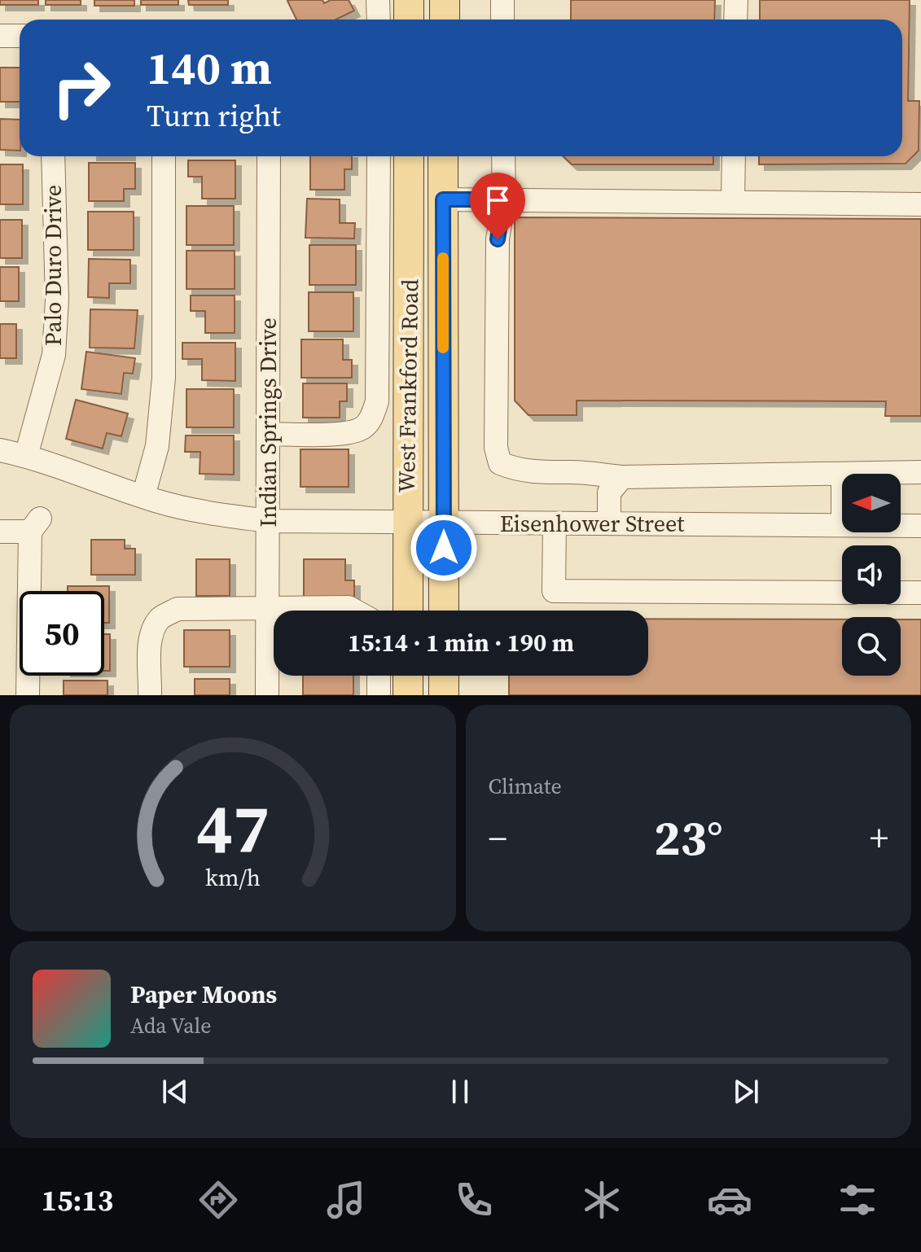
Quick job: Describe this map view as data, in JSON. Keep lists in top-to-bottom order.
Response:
{
  "streets": {
    "main road": ["West Frankford Road"],
    "street": ["Palo Duro Drive", "Indian Springs Drive", "Eisenhower Street"]
  },
  "crossings": [
    ["Palo Duro Drive", "Eisenhower Street"],
    ["West Frankford Road", "Eisenhower Street"],
    ["Indian Springs Drive", "Eisenhower Street"]
  ],
  "north": "left",
  "page": {
    "turn": ["140 m", "Turn right"],
    "limit": "50",
    "trip": "15:14 · 1 min · 190 m",
    "tile": "Climate",
    "heat": ["−", "23°", "+"],
    "song": ["Paper Moons", "Ada Vale"],
    "tabs": "15:13",
    "gauge": ["47", "km/h"]
  }
}
